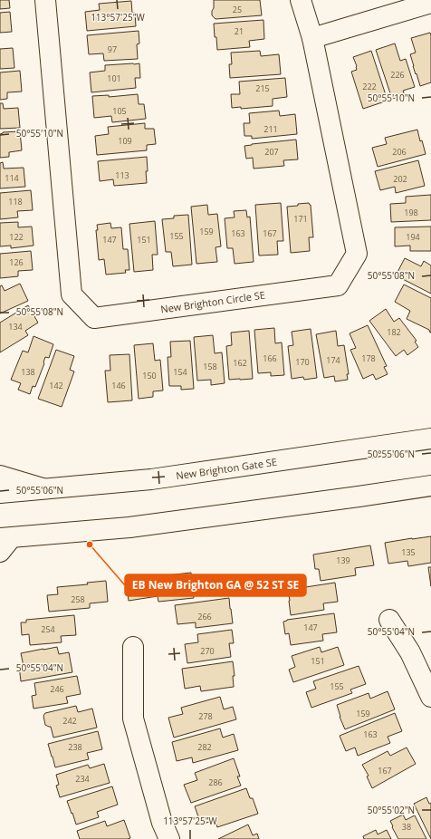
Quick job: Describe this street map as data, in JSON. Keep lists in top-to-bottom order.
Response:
{
  "streets": {
    "street": ["New Brighton Circle SE", "New Brighton Gate SE"]
  },
  "places": ["EB New Brighton GA @ 52 ST SE"],
  "house_numbers": [
    "25",
    "21",
    "97",
    "226",
    "101",
    "222",
    "215",
    "105",
    "211",
    "109",
    "207",
    "206",
    "113",
    "114",
    "202",
    "118",
    "198",
    "171",
    "159",
    "163",
    "167",
    "155",
    "122",
    "194",
    "147",
    "151",
    "126",
    "134",
    "182",
    "166",
    "178",
    "174",
    "170",
    "162",
    "158",
    "138",
    "154",
    "150",
    "142",
    "146",
    "135",
    "139",
    "258",
    "266",
    "147",
    "254",
    "270",
    "151",
    "155",
    "246",
    "159",
    "278",
    "242",
    "163",
    "238",
    "282",
    "167",
    "234",
    "286",
    "38"
  ],
  "coordinates": [
    "113°57'25\"W",
    "50°55'10\"N",
    "50°55'08\"N",
    "50°55'06\"N",
    "50°55'04\"N",
    "50°55'02\"N"
  ]
}
